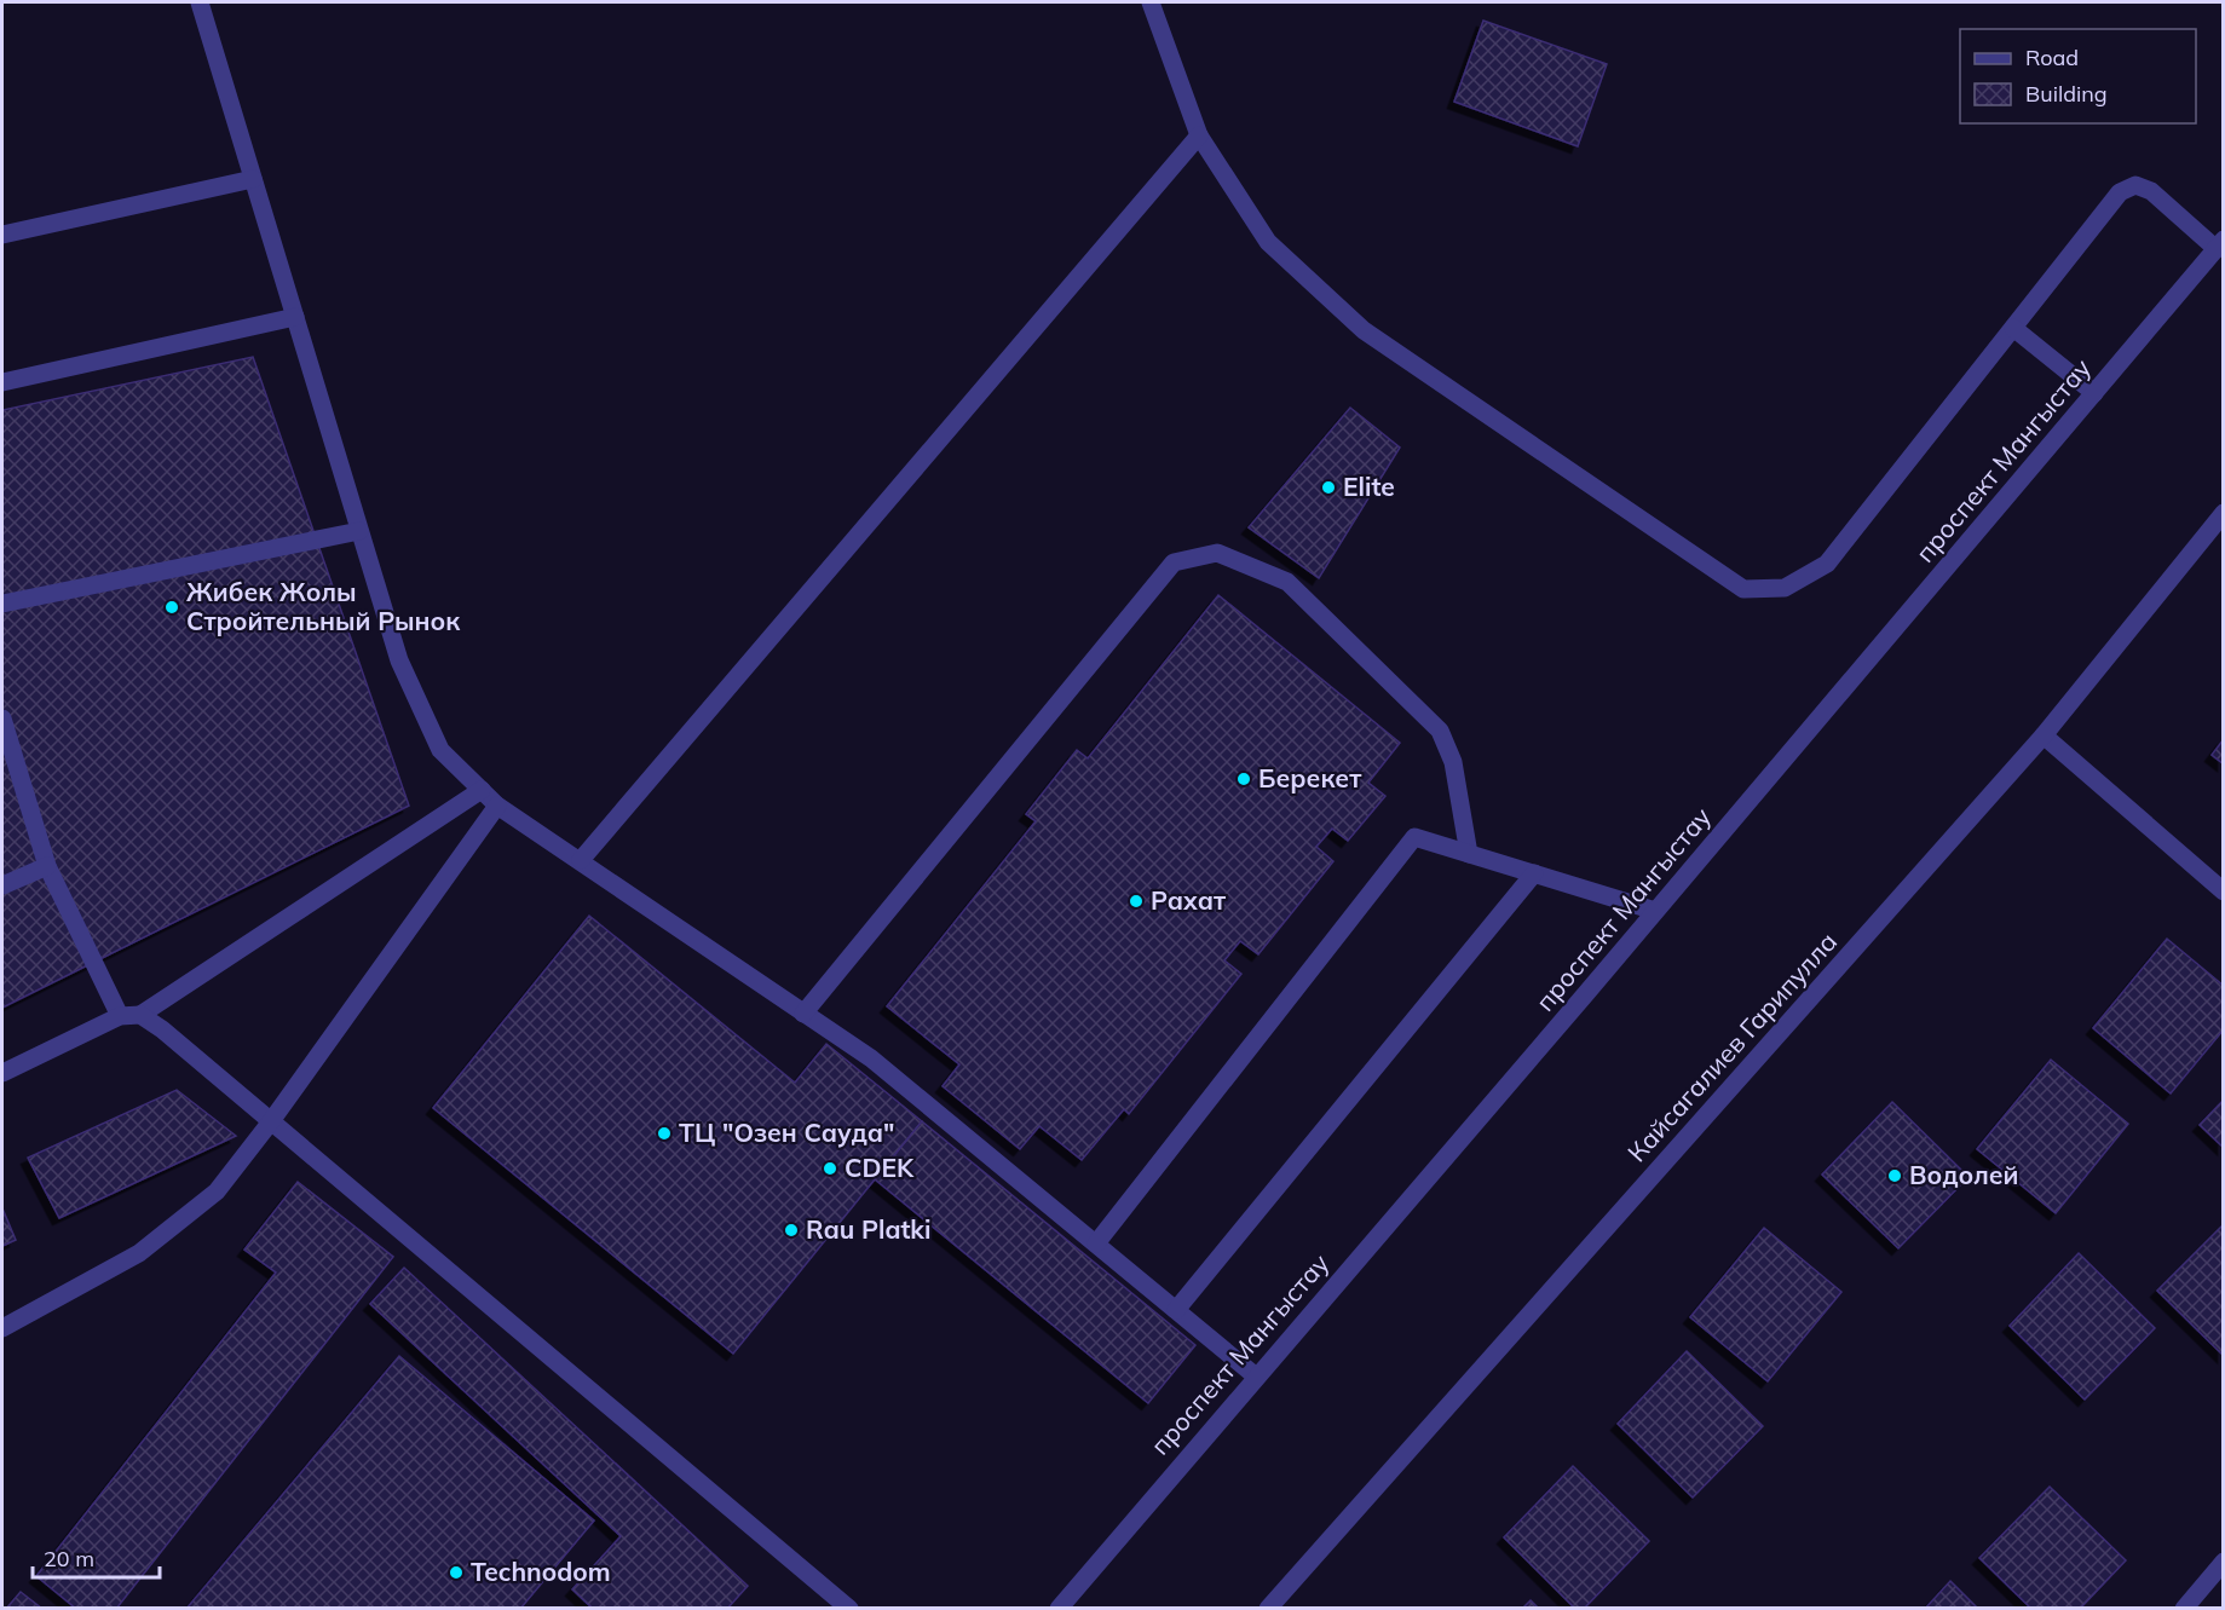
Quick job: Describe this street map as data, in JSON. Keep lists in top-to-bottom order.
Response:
{
  "streets": {
    "street": ["проспект Мангыстау", "Кайсагалиев Гарипулла"]
  },
  "places": [
    "Elite",
    "Жибек Жолы Стройтельный Рынок",
    "Берекет",
    "Рахат",
    "ТЦ \"Озен Сауда\"",
    "CDEK",
    "Водолей",
    "Rau Platki",
    "Technodom"
  ],
  "legend": ["Road", "Building"],
  "scale_bar": "20 m"
}
